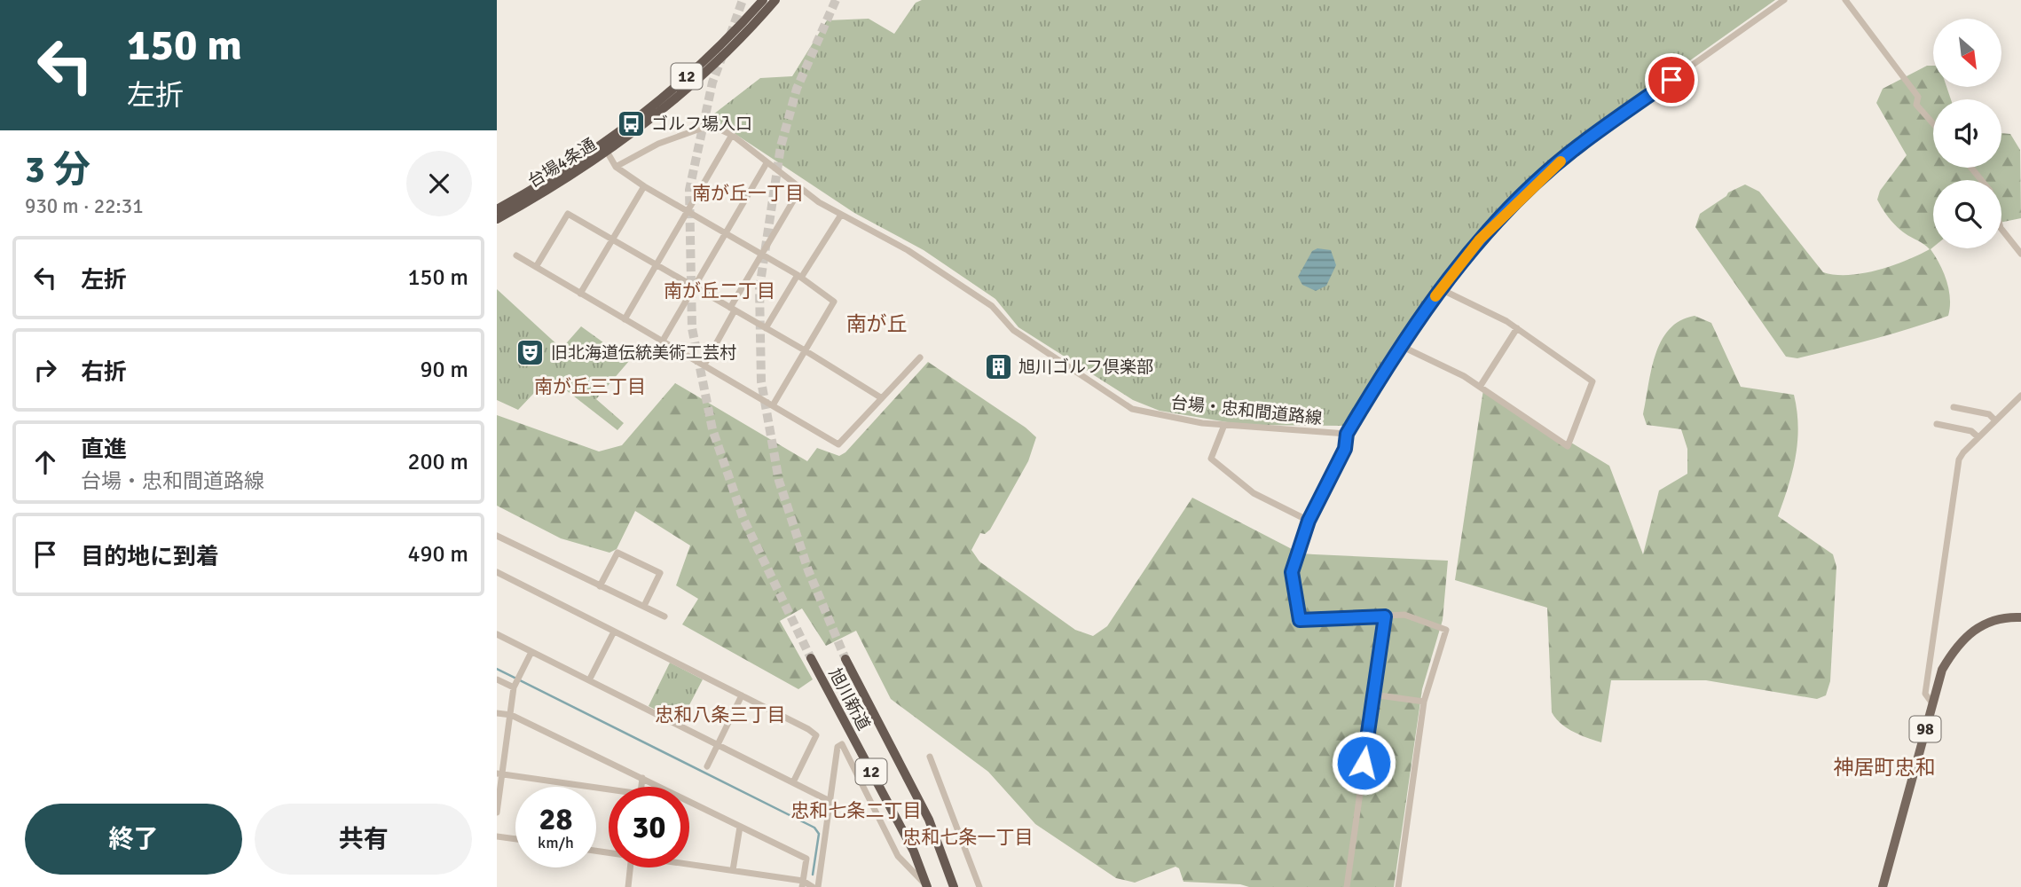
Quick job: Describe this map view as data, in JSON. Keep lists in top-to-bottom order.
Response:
{
  "streets": {
    "highway": ["12", "台場4条通", "旭川新道"],
    "main road": ["98"],
    "street": ["台場・忠和間道路線"]
  },
  "districts": [
    "南が丘一丁目",
    "南が丘二丁目",
    "南が丘",
    "南が丘三丁目",
    "忠和八条三丁目",
    "神居町忠和",
    "忠和七条二丁目",
    "忠和七条一丁目"
  ],
  "places": {
    "bus stop": ["ゴルフ場入口"],
    "theatre": ["旧北海道伝統美術工芸村"],
    "building": ["旭川ゴルフ倶楽部"]
  },
  "north": "bottom right",
  "page": {
    "turn": ["150 m", "左折"],
    "heading": ["3 分", "930 m · 22:31"],
    "list": [
      {
        "name": "左折",
        "value": "150 m"
      },
      {
        "name": "右折",
        "value": "90 m"
      },
      {
        "name": "直進",
        "note": "台場・忠和間道路線",
        "value": "200 m"
      },
      {
        "name": "目的地に到着",
        "value": "490 m"
      }
    ],
    "speed": "28 km/h",
    "limit": "30",
    "buttons": ["終了", "共有"]
  }
}
